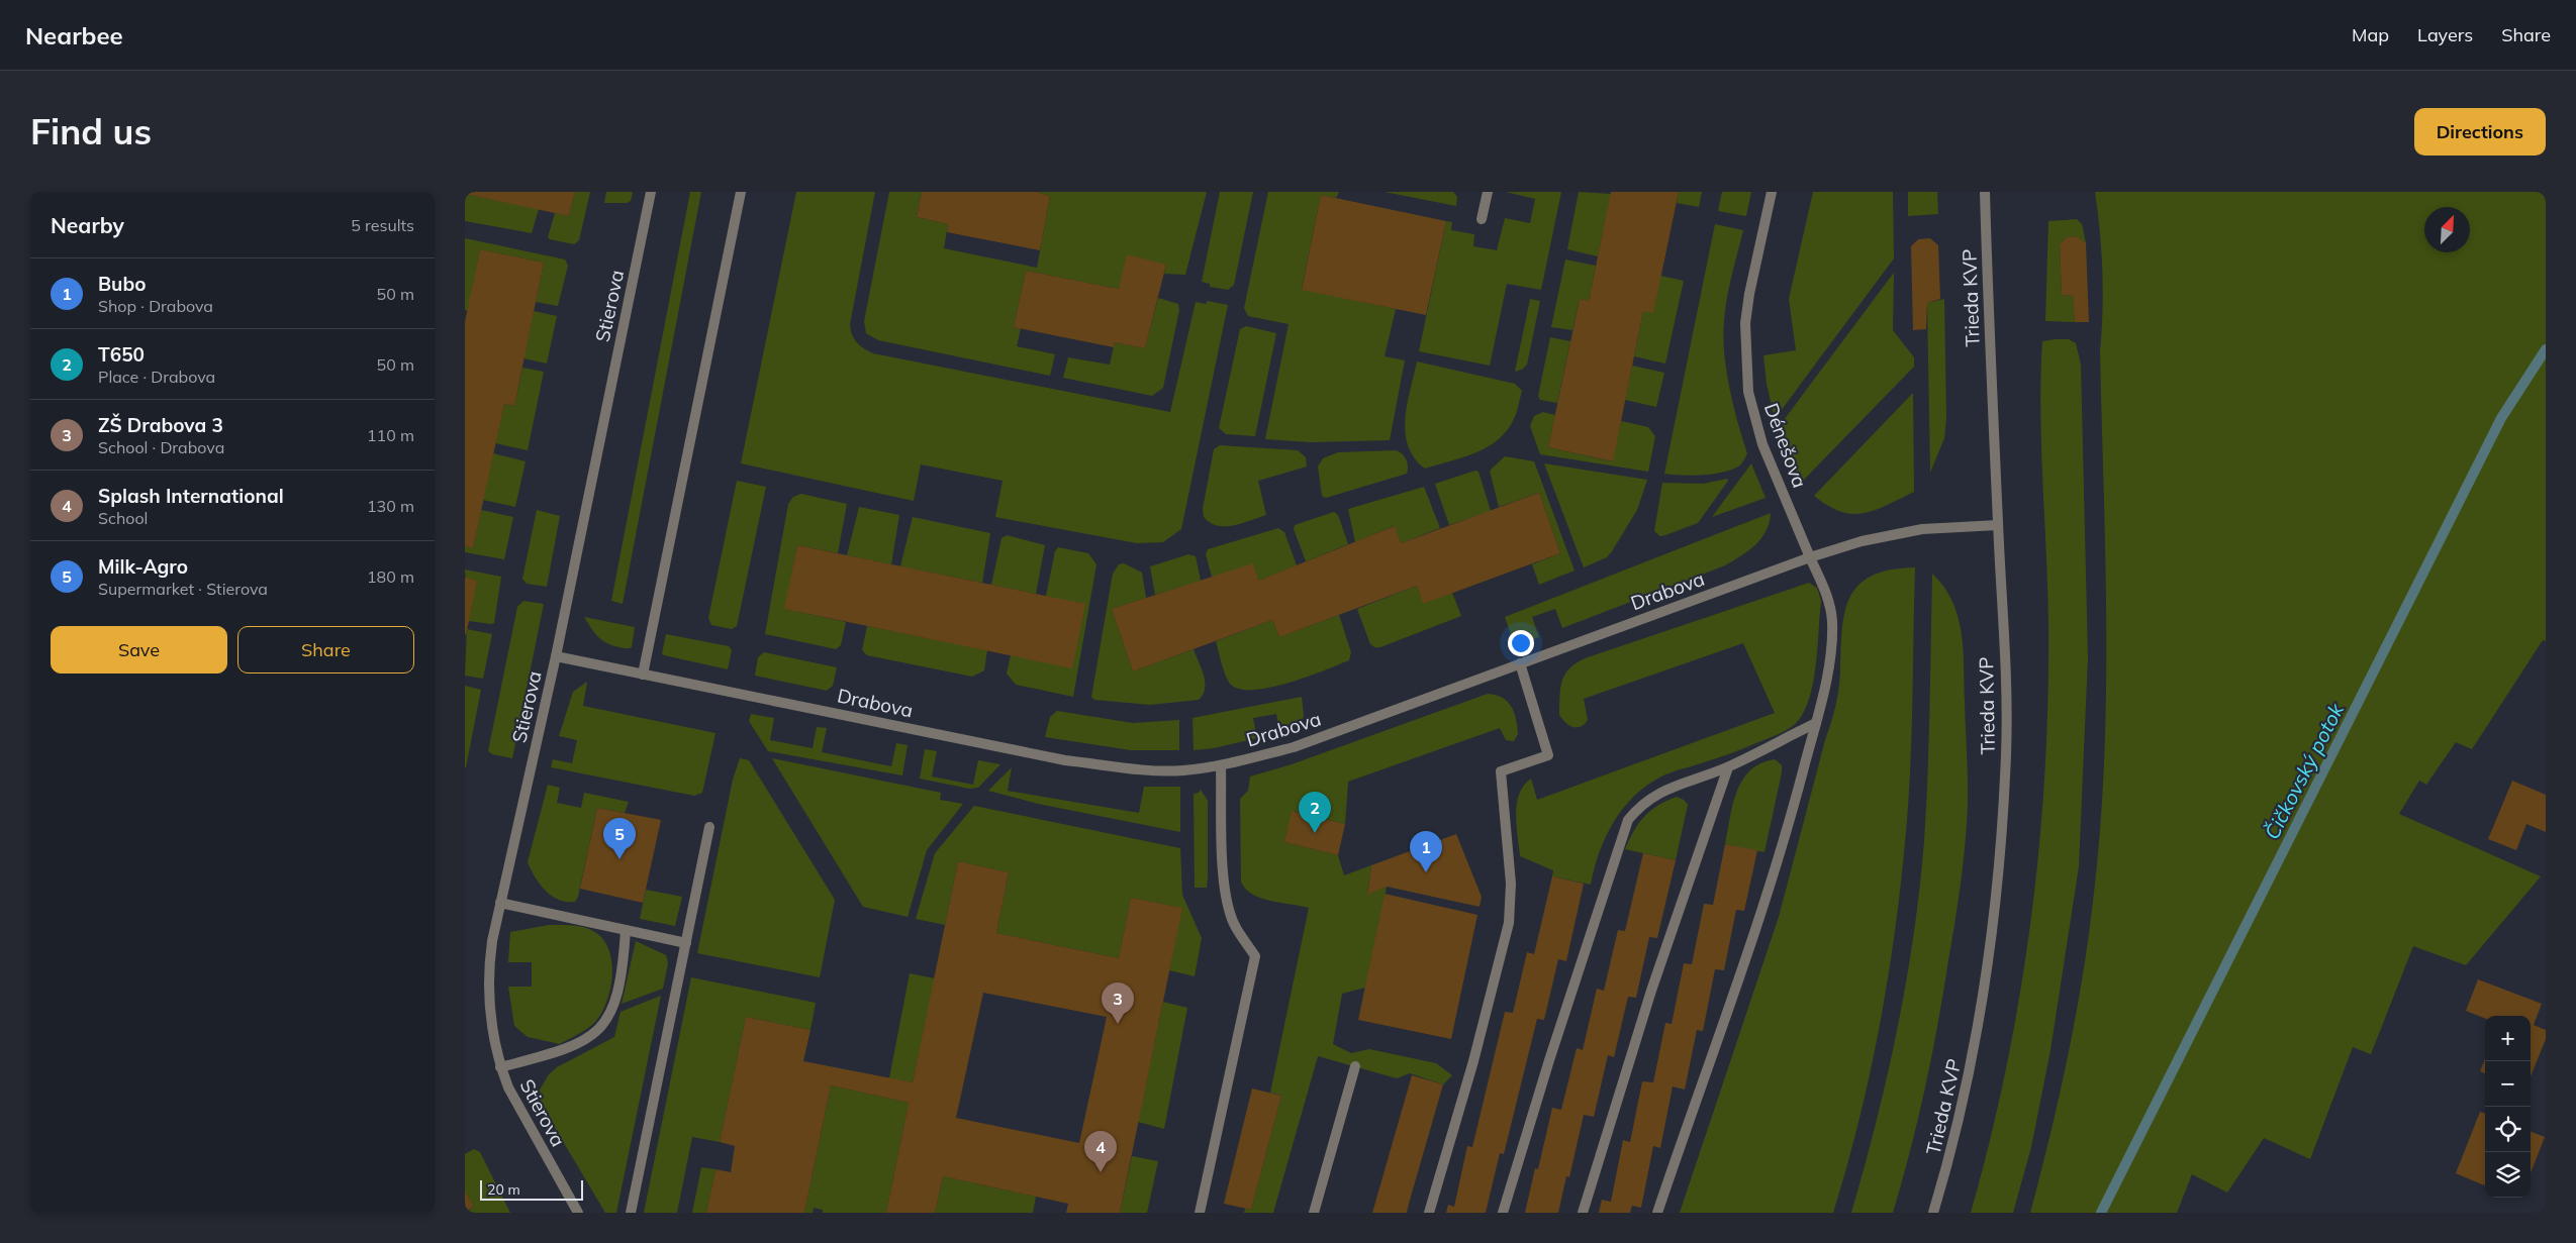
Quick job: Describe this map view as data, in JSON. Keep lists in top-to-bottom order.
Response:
{
  "streets": {
    "street": [
      "Trieda KVP",
      "Stierova",
      "Dénešova",
      "Drabova"
    ]
  },
  "crossings": [
    ["Trieda KVP", "Drabova"],
    ["Stierova", "Drabova"],
    ["Dénešova", "Drabova"]
  ],
  "water": ["Čičkovský potok"],
  "scale_bar": "20 m",
  "north": "top right",
  "page": {
    "header": "Nearbee",
    "nav": ["Map", "Layers", "Share"],
    "buttons": [
      "Directions",
      ["Save", "Share"]
    ],
    "title": "Find us",
    "heading": ["Nearby", "5 results"],
    "list": [
      {
        "mark": "1",
        "name": "Bubo",
        "note": "Shop · Drabova",
        "value": "50 m"
      },
      {
        "mark": "2",
        "name": "T650",
        "note": "Place · Drabova",
        "value": "50 m"
      },
      {
        "mark": "3",
        "name": "ZŠ Drabova 3",
        "note": "School · Drabova",
        "value": "110 m"
      },
      {
        "mark": "4",
        "name": "Splash International",
        "note": "School",
        "value": "130 m"
      },
      {
        "mark": "5",
        "name": "Milk-Agro",
        "note": "Supermarket · Stierova",
        "value": "180 m"
      }
    ],
    "pins": [
      "2",
      "5",
      "1",
      "3",
      "4"
    ],
    "map_buttons": ["+", "−"],
    "scale": "20 m"
  }
}
